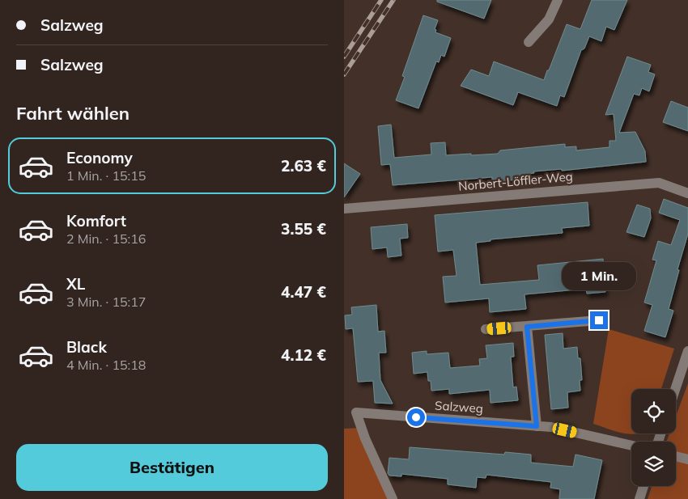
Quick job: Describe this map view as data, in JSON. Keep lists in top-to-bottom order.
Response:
{
  "streets": {
    "street": ["Norbert-Löffler-Weg", "Salzweg"]
  },
  "page": {
    "banner": ["Salzweg", "Salzweg"],
    "heading": "Fahrt wählen",
    "list": [
      {
        "name": "Economy",
        "note": "1 Min. · 15:15",
        "value": "2.63 €"
      },
      {
        "name": "Komfort",
        "note": "2 Min. · 15:16",
        "value": "3.55 €"
      },
      {
        "name": "XL",
        "note": "3 Min. · 15:17",
        "value": "4.47 €"
      },
      {
        "name": "Black",
        "note": "4 Min. · 15:18",
        "value": "4.12 €"
      }
    ],
    "bubble": "1 Min.",
    "buttons": "Bestätigen"
  }
}
